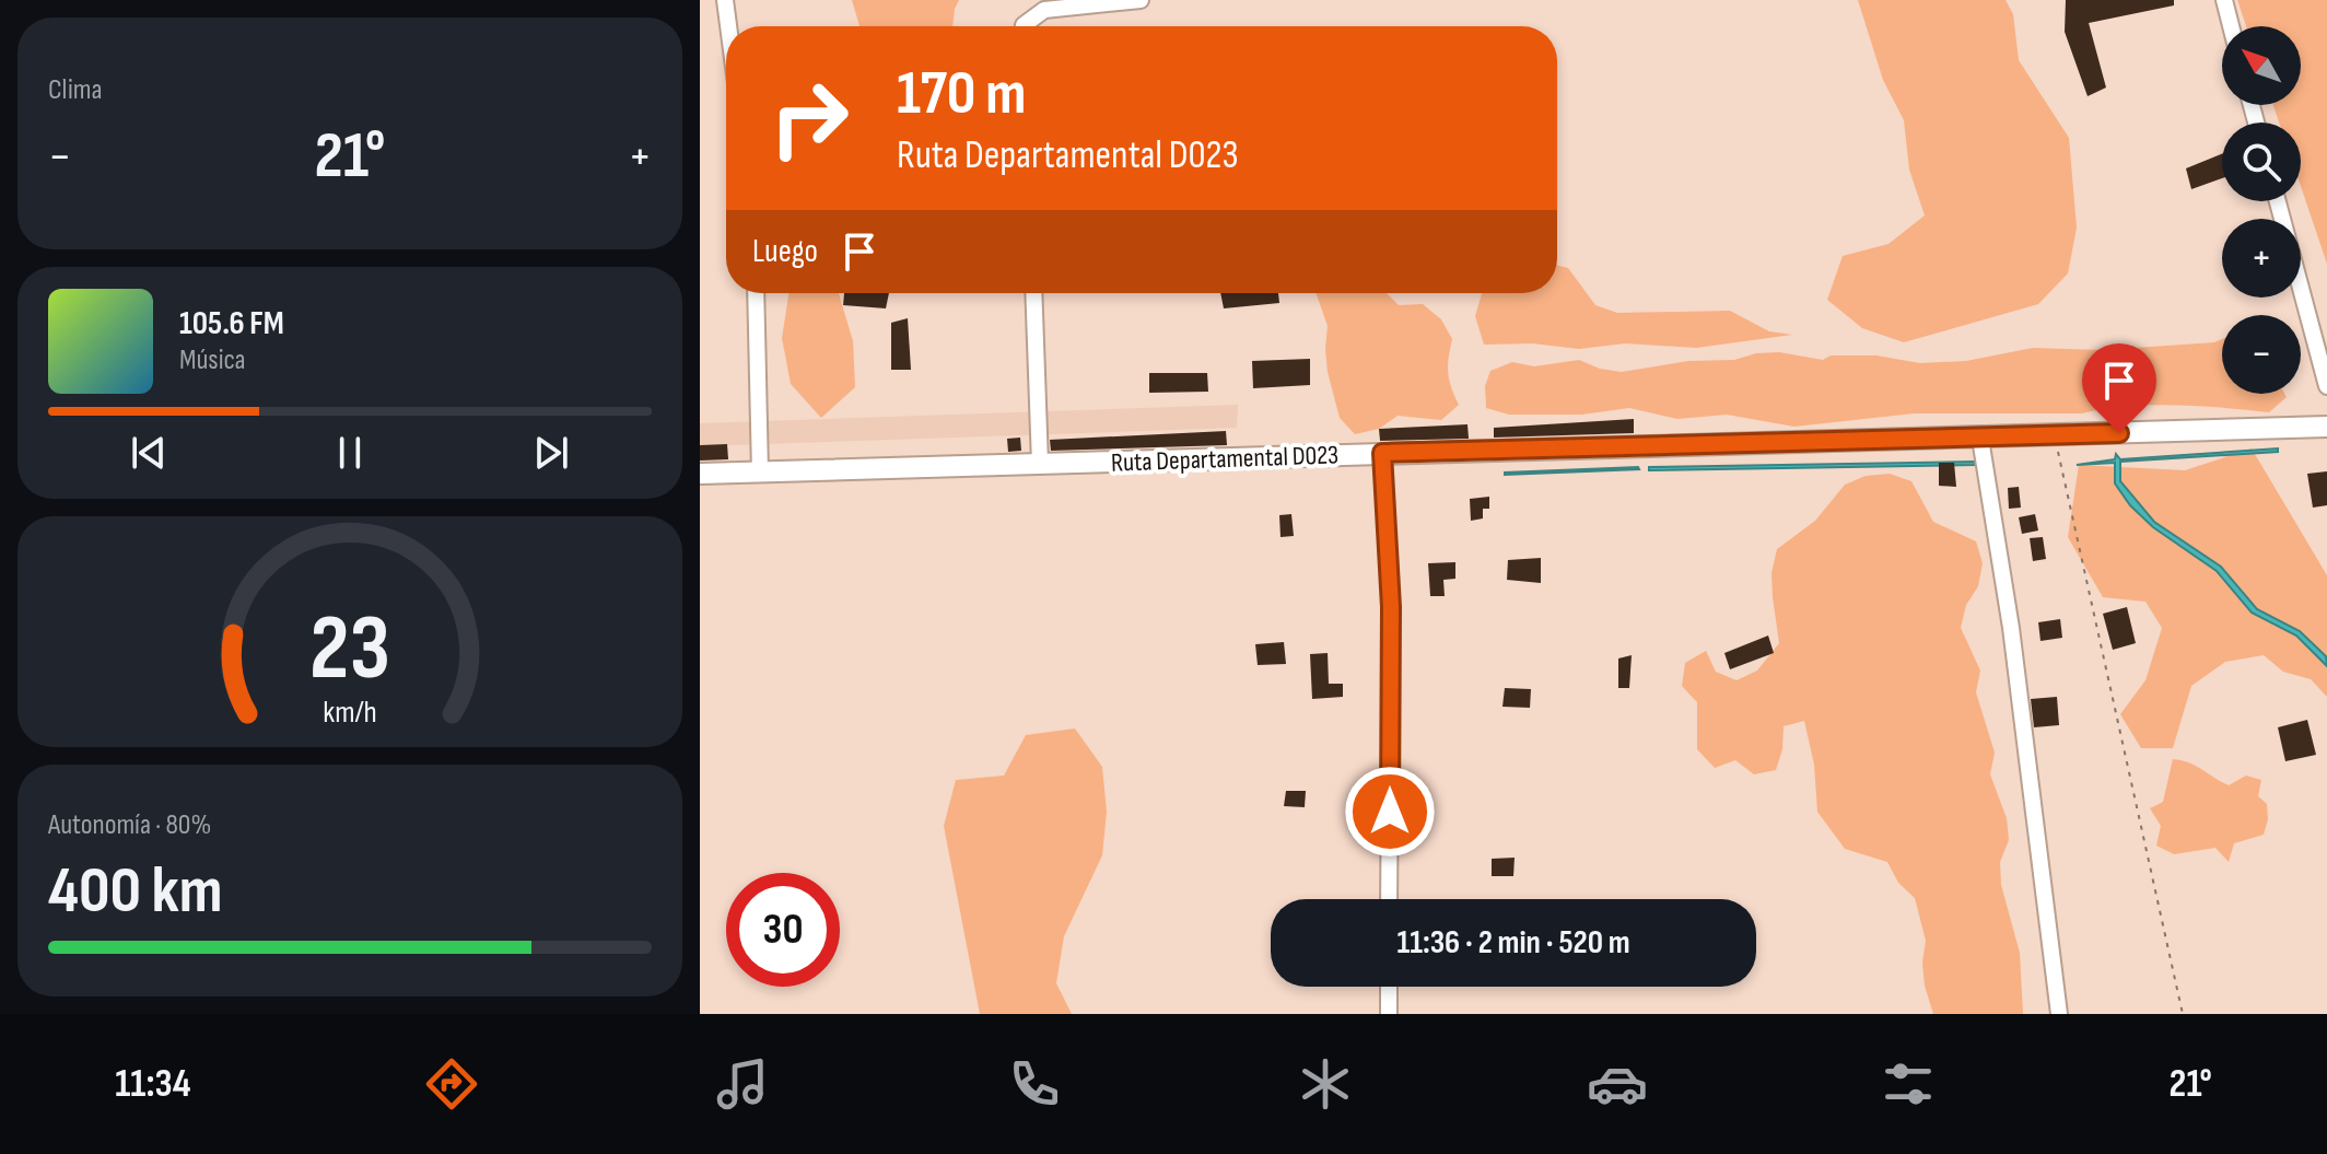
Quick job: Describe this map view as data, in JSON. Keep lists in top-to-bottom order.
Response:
{
  "streets": {
    "main road": ["Ruta Departamental D023"]
  },
  "north": "top left",
  "page": {
    "tile": [
      "Clima",
      ["Autonomía · 80%", "400 km"]
    ],
    "map_buttons": ["+", "−"],
    "turn": ["170 m", "Ruta Departamental D023"],
    "heat": ["−", "21°", "+"],
    "then": "Luego",
    "song": ["105.6 FM", "Música"],
    "limit": "30",
    "trip": "11:36 · 2 min · 520 m",
    "tabs": ["11:34", "21°"],
    "gauge": ["23", "km/h"]
  }
}
